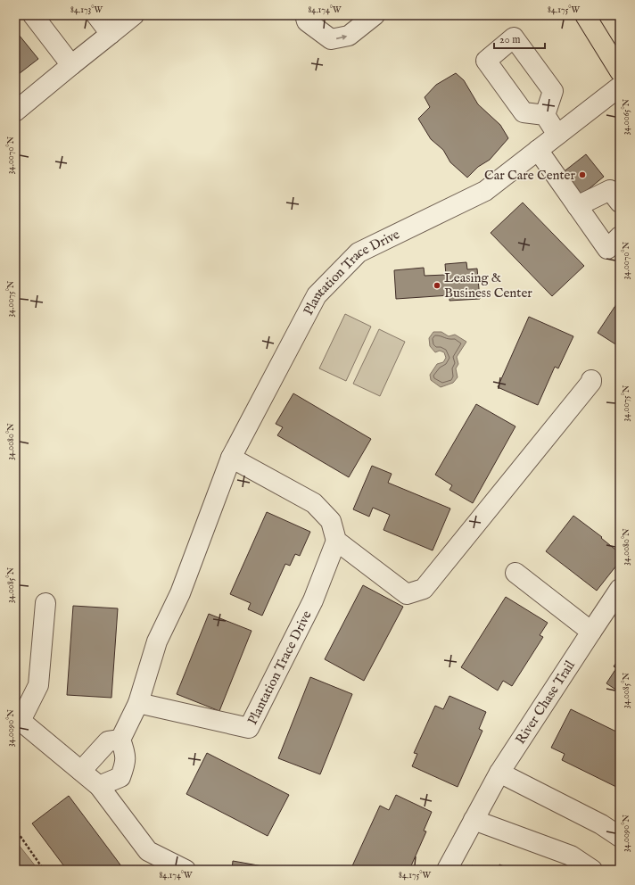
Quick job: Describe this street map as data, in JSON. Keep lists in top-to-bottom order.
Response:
{
  "streets": {
    "street": ["Plantation Trace Drive", "River Chase Trail"]
  },
  "places": ["Car Care Center", "Leasing & Business Center"],
  "scale_bar": "20 m",
  "coordinates": [
    "84.173°W",
    "84.174°W",
    "84.175°W",
    "34.0065°N",
    "34.0070°N",
    "34.0075°N",
    "34.0080°N",
    "34.0085°N",
    "34.0090°N"
  ]
}
